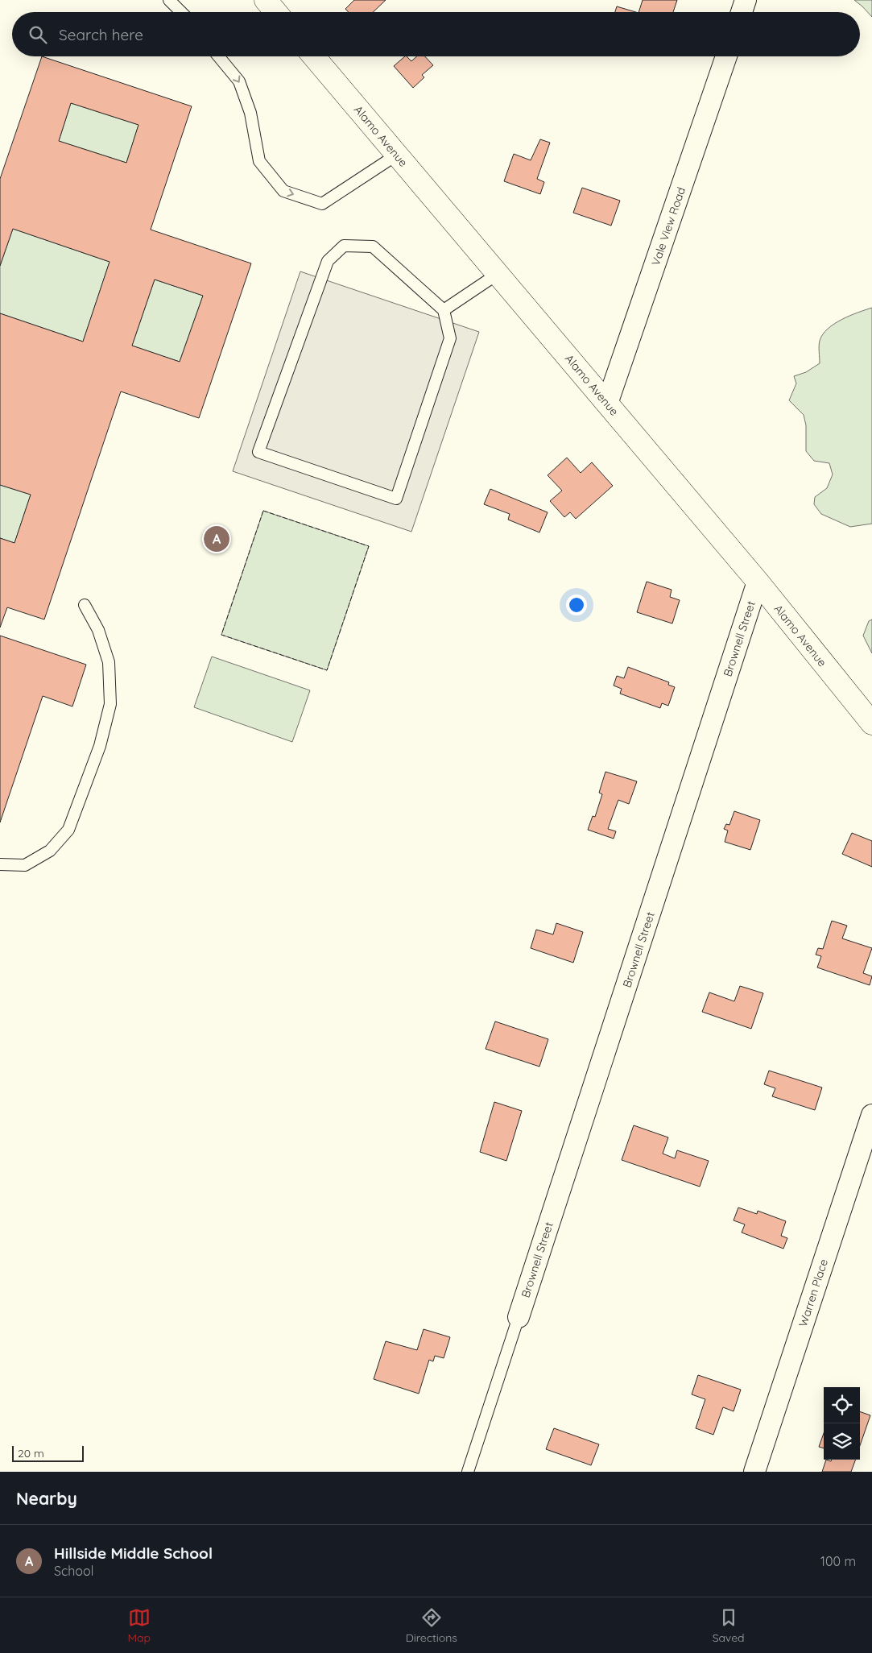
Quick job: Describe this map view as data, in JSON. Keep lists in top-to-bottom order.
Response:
{
  "streets": {
    "street": [
      "Alamo Avenue",
      "Vale View Road",
      "Brownell Street",
      "Warren Place"
    ]
  },
  "crossings": [
    ["Alamo Avenue", "Vale View Road"],
    ["Alamo Avenue", "Brownell Street"]
  ],
  "scale_bar": "20 m",
  "page": {
    "search": "Search here",
    "pins": "A",
    "scale": "20 m",
    "heading": "Nearby",
    "list": [
      {
        "mark": "A",
        "name": "Hillside Middle School",
        "note": "School",
        "value": "100 m"
      }
    ],
    "nav": ["Map", "Directions", "Saved"]
  }
}
